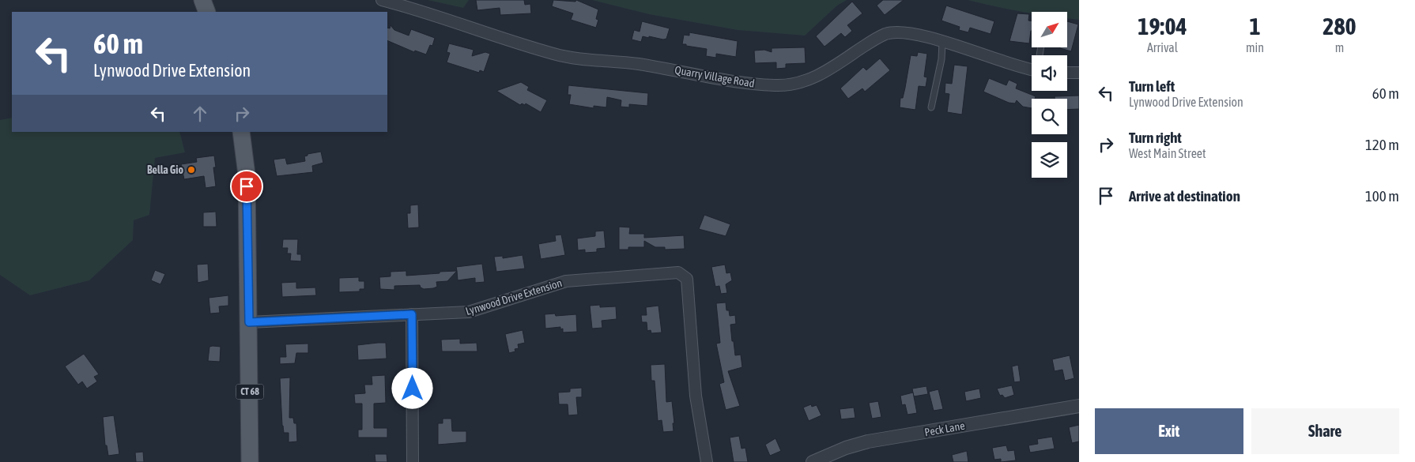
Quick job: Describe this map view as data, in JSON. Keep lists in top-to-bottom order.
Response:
{
  "streets": {
    "main road": ["CT 68"],
    "street": ["Quarry Village Road", "Lynwood Drive Extension", "Peck Lane"]
  },
  "crossings": [
    ["Lynwood Drive Extension", "CT 68"]
  ],
  "places": ["Bella Gio"],
  "north": "top right",
  "page": {
    "eta": [
      "19:04",
      "Arrival",
      "1",
      "min",
      "280",
      "m"
    ],
    "turn": ["60 m", "Lynwood Drive Extension"],
    "list": [
      {
        "name": "Turn left",
        "note": "Lynwood Drive Extension",
        "value": "60 m"
      },
      {
        "name": "Turn right",
        "note": "West Main Street",
        "value": "120 m"
      },
      {
        "name": "Arrive at destination",
        "value": "100 m"
      }
    ],
    "buttons": ["Exit", "Share"]
  }
}
